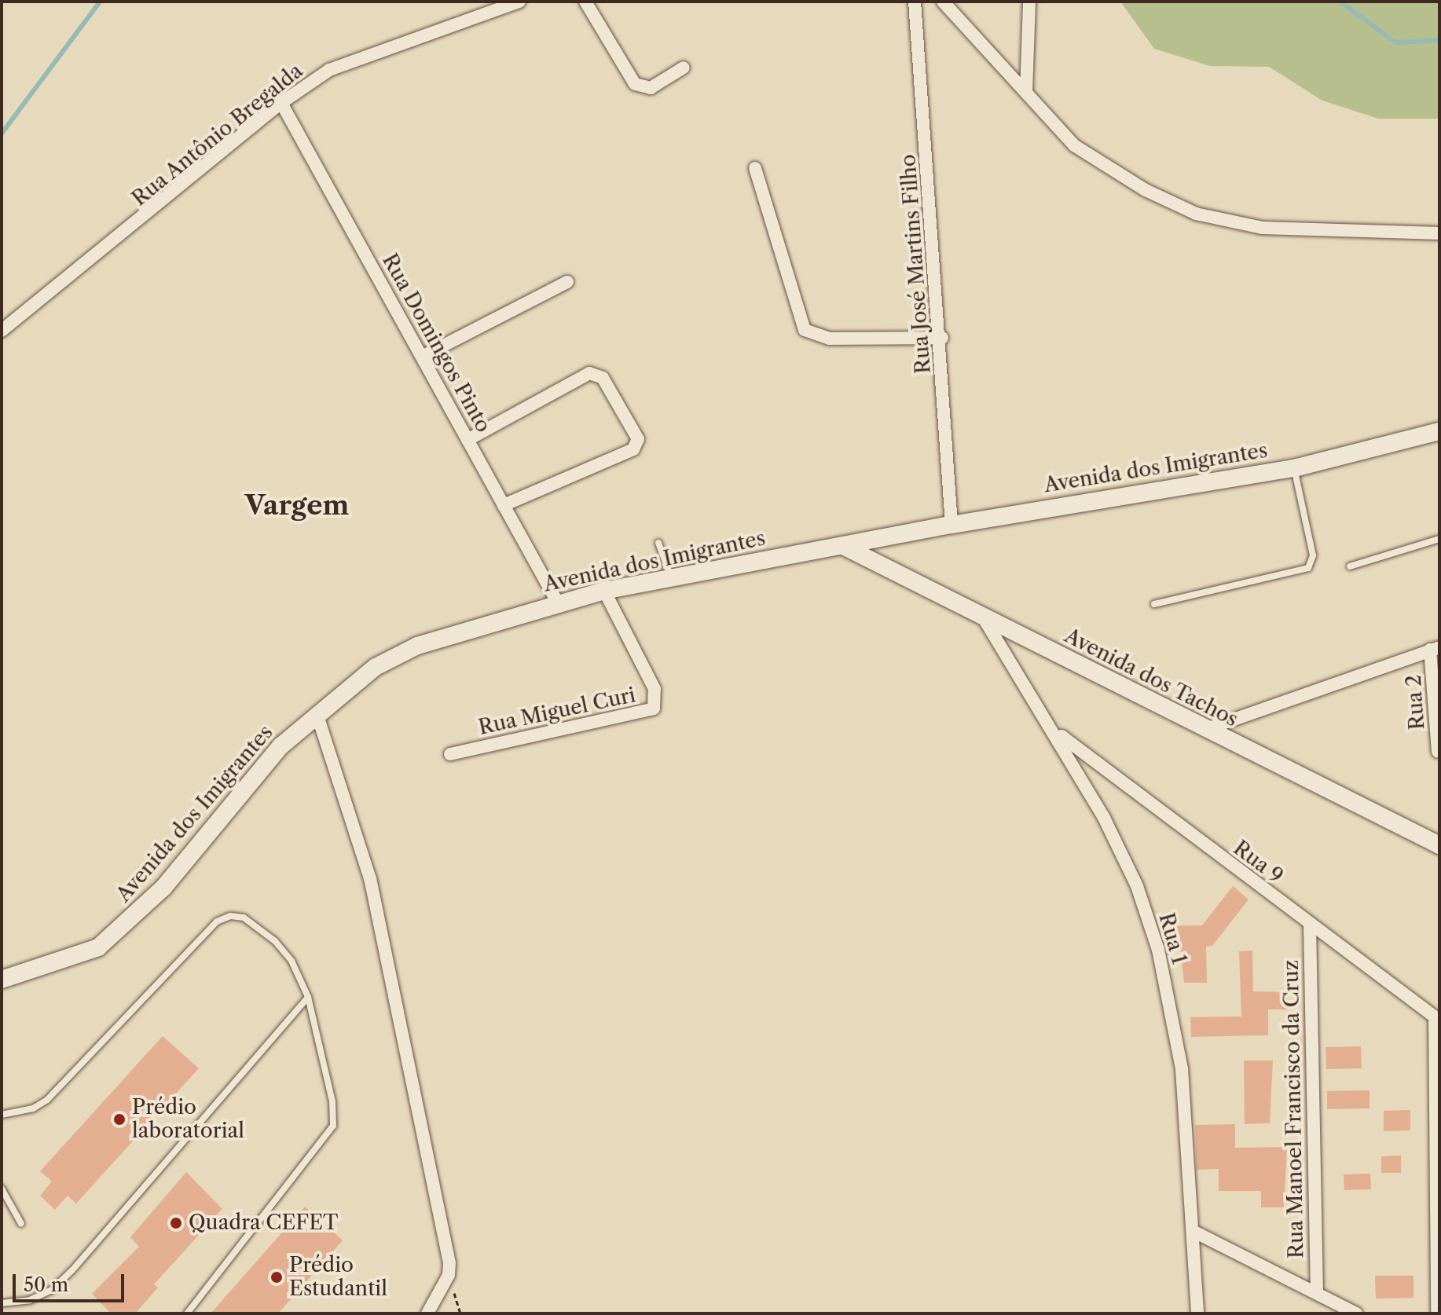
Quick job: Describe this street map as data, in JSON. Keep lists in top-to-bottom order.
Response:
{
  "streets": {
    "street": [
      "Rua Antônio Bregalda",
      "Rua José Martins Filho",
      "Rua Domingos Pinto",
      "Avenida dos Imigrantes",
      "Avenida dos Tachos",
      "Rua 2",
      "Rua Miguel Curi",
      "Rua 9",
      "Rua 1",
      "Rua Manoel Francisco da Cruz"
    ]
  },
  "crossings": [
    ["Rua Antônio Bregalda", "Rua Domingos Pinto"],
    ["Rua José Martins Filho", "Avenida dos Imigrantes"],
    ["Rua Domingos Pinto", "Avenida dos Imigrantes"],
    ["Avenida dos Imigrantes", "Avenida dos Tachos"],
    ["Avenida dos Imigrantes", "Rua Miguel Curi"],
    ["Avenida dos Tachos", "Rua 1"],
    ["Rua 9", "Rua 1"],
    ["Rua 9", "Rua Manoel Francisco da Cruz"]
  ],
  "districts": ["Vargem"],
  "places": ["Prédio laboratorial", "Quadra CEFET", "Prédio Estudantil"],
  "scale_bar": "50 m"
}
